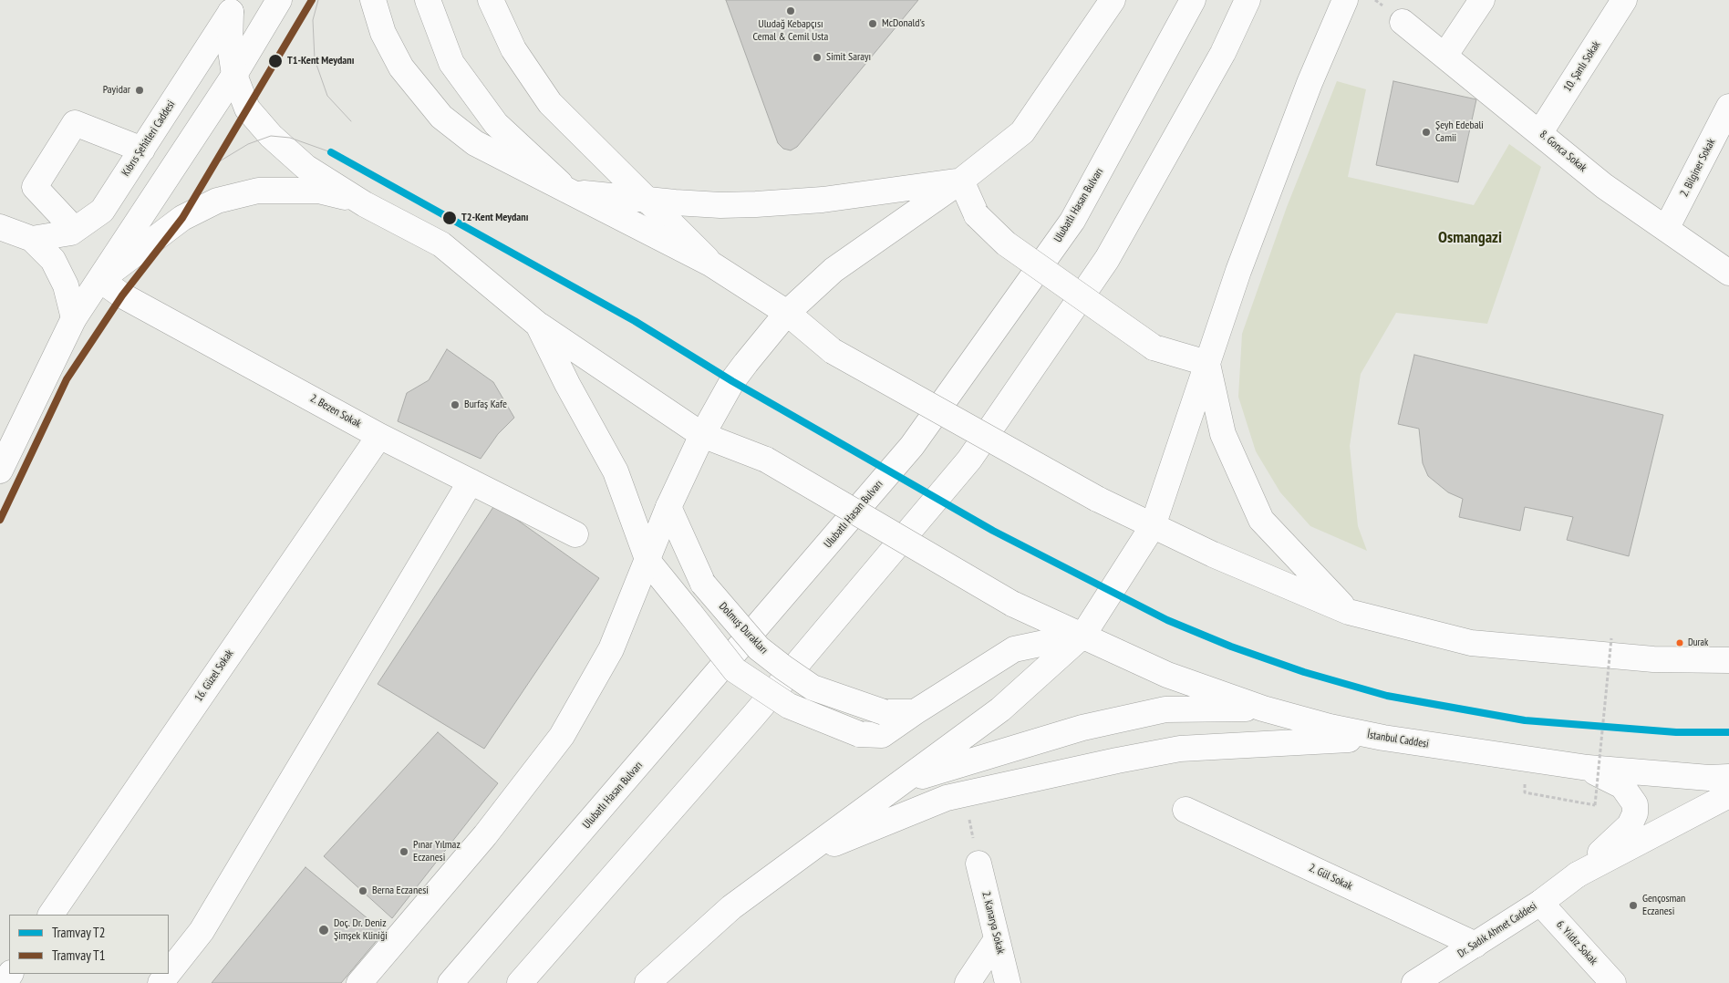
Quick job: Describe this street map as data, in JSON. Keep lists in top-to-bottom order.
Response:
{
  "streets": {
    "main road": [
      "10. Şanlı Sokak",
      "Kıbrıs Şehitleri Caddesi",
      "8. Gonca Sokak",
      "2. Bilginer Sokak",
      "Ulubatlı Hasan Bulvarı",
      "2. Bezen Sokak",
      "Dolmuş Durakları",
      "16. Güzel Sokak",
      "İstanbul Caddesi",
      "2. Gül Sokak",
      "2. Kanarya Sokak",
      "Dr. Sadık Ahmet Caddesi",
      "6. Yıldız Sokak"
    ]
  },
  "crossings": [
    ["10. Şanlı Sokak", "8. Gonca Sokak"],
    ["8. Gonca Sokak", "2. Bilginer Sokak"],
    ["2. Bezen Sokak", "16. Güzel Sokak"],
    ["2. Gül Sokak", "Dr. Sadık Ahmet Caddesi"],
    ["Dr. Sadık Ahmet Caddesi", "6. Yıldız Sokak"]
  ],
  "districts": ["Osmangazi"],
  "places": [
    "Uludağ Kebapçısı Cemal & Cemil Usta",
    "McDonald's",
    "Simit Sarayı",
    "T1-Kent Meydanı",
    "Payidar",
    "Şeyh Edebali Camii",
    "T2-Kent Meydanı",
    "Burfaş Kafe",
    "Durak",
    "Pınar Yılmaz Eczanesi",
    "Berna Eczanesi",
    "Gençosman Eczanesi",
    "Doç. Dr. Deniz Şimşek Kliniği"
  ],
  "lines": ["tram line T1", "tram line T2"],
  "legend": ["Tramvay T2", "Tramvay T1"]
}
